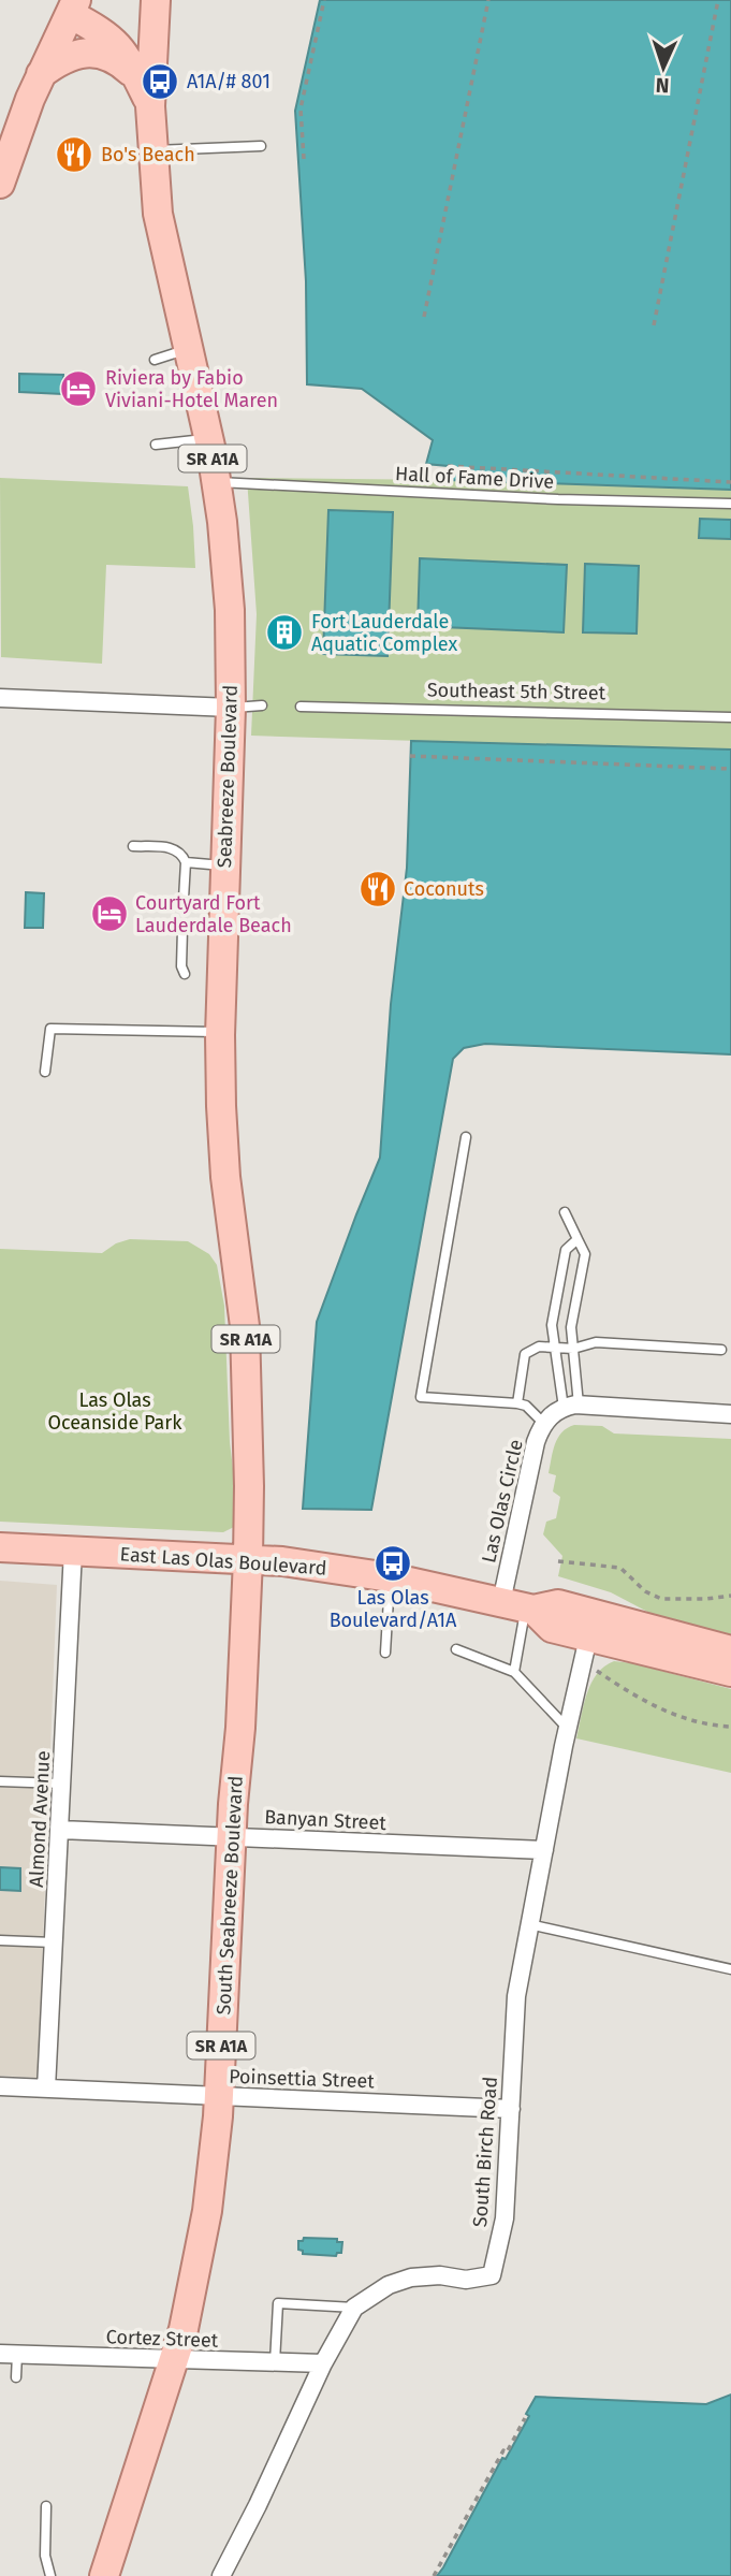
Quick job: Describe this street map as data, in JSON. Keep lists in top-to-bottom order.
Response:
{
  "streets": {
    "main road": [
      "SR A1A",
      "Seabreeze Boulevard",
      "East Las Olas Boulevard",
      "South Seabreeze Boulevard"
    ],
    "street": [
      "Las Olas Circle",
      "Almond Avenue",
      "Banyan Street",
      "Poinsettia Street",
      "South Birch Road",
      "Cortez Street"
    ],
    "lane": ["Hall of Fame Drive", "Southeast 5th Street"]
  },
  "crossings": [
    ["Hall of Fame Drive", "Seabreeze Boulevard"],
    ["Seabreeze Boulevard", "East Las Olas Boulevard"],
    ["Seabreeze Boulevard", "South Seabreeze Boulevard"],
    ["Las Olas Circle", "East Las Olas Boulevard"],
    ["East Las Olas Boulevard", "Almond Avenue"],
    ["East Las Olas Boulevard", "South Seabreeze Boulevard"],
    ["East Las Olas Boulevard", "South Birch Road"],
    ["Almond Avenue", "Banyan Street"],
    ["Almond Avenue", "Poinsettia Street"],
    ["Banyan Street", "South Seabreeze Boulevard"],
    ["Banyan Street", "South Birch Road"],
    ["South Seabreeze Boulevard", "Poinsettia Street"],
    ["South Seabreeze Boulevard", "Cortez Street"],
    ["Poinsettia Street", "South Birch Road"],
    ["South Birch Road", "Cortez Street"]
  ],
  "parks": ["Las Olas Oceanside Park"],
  "places": {
    "bus stop": ["A1A/# 801", "Las Olas Boulevard/A1A"],
    "restaurant": ["Bo's Beach", "Coconuts"],
    "hotel": ["Riviera by Fabio Viviani-Hotel Maren", "Courtyard Fort Lauderdale Beach"],
    "building": ["Fort Lauderdale Aquatic Complex"]
  },
  "north": "bottom"
}
